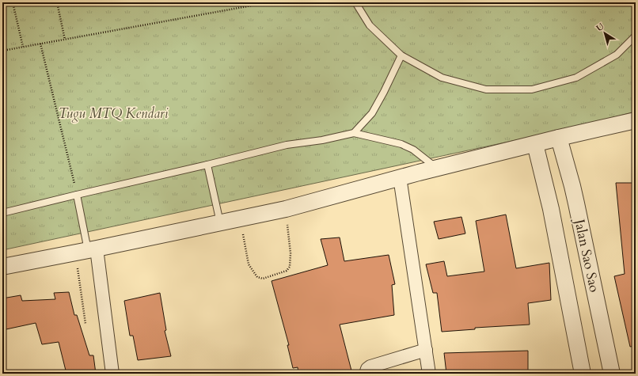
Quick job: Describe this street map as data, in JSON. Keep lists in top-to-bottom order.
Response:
{
  "streets": {
    "street": ["Jalan Sao Sao"]
  },
  "parks": ["Tugu MTQ Kendari"],
  "north": "top left"
}
